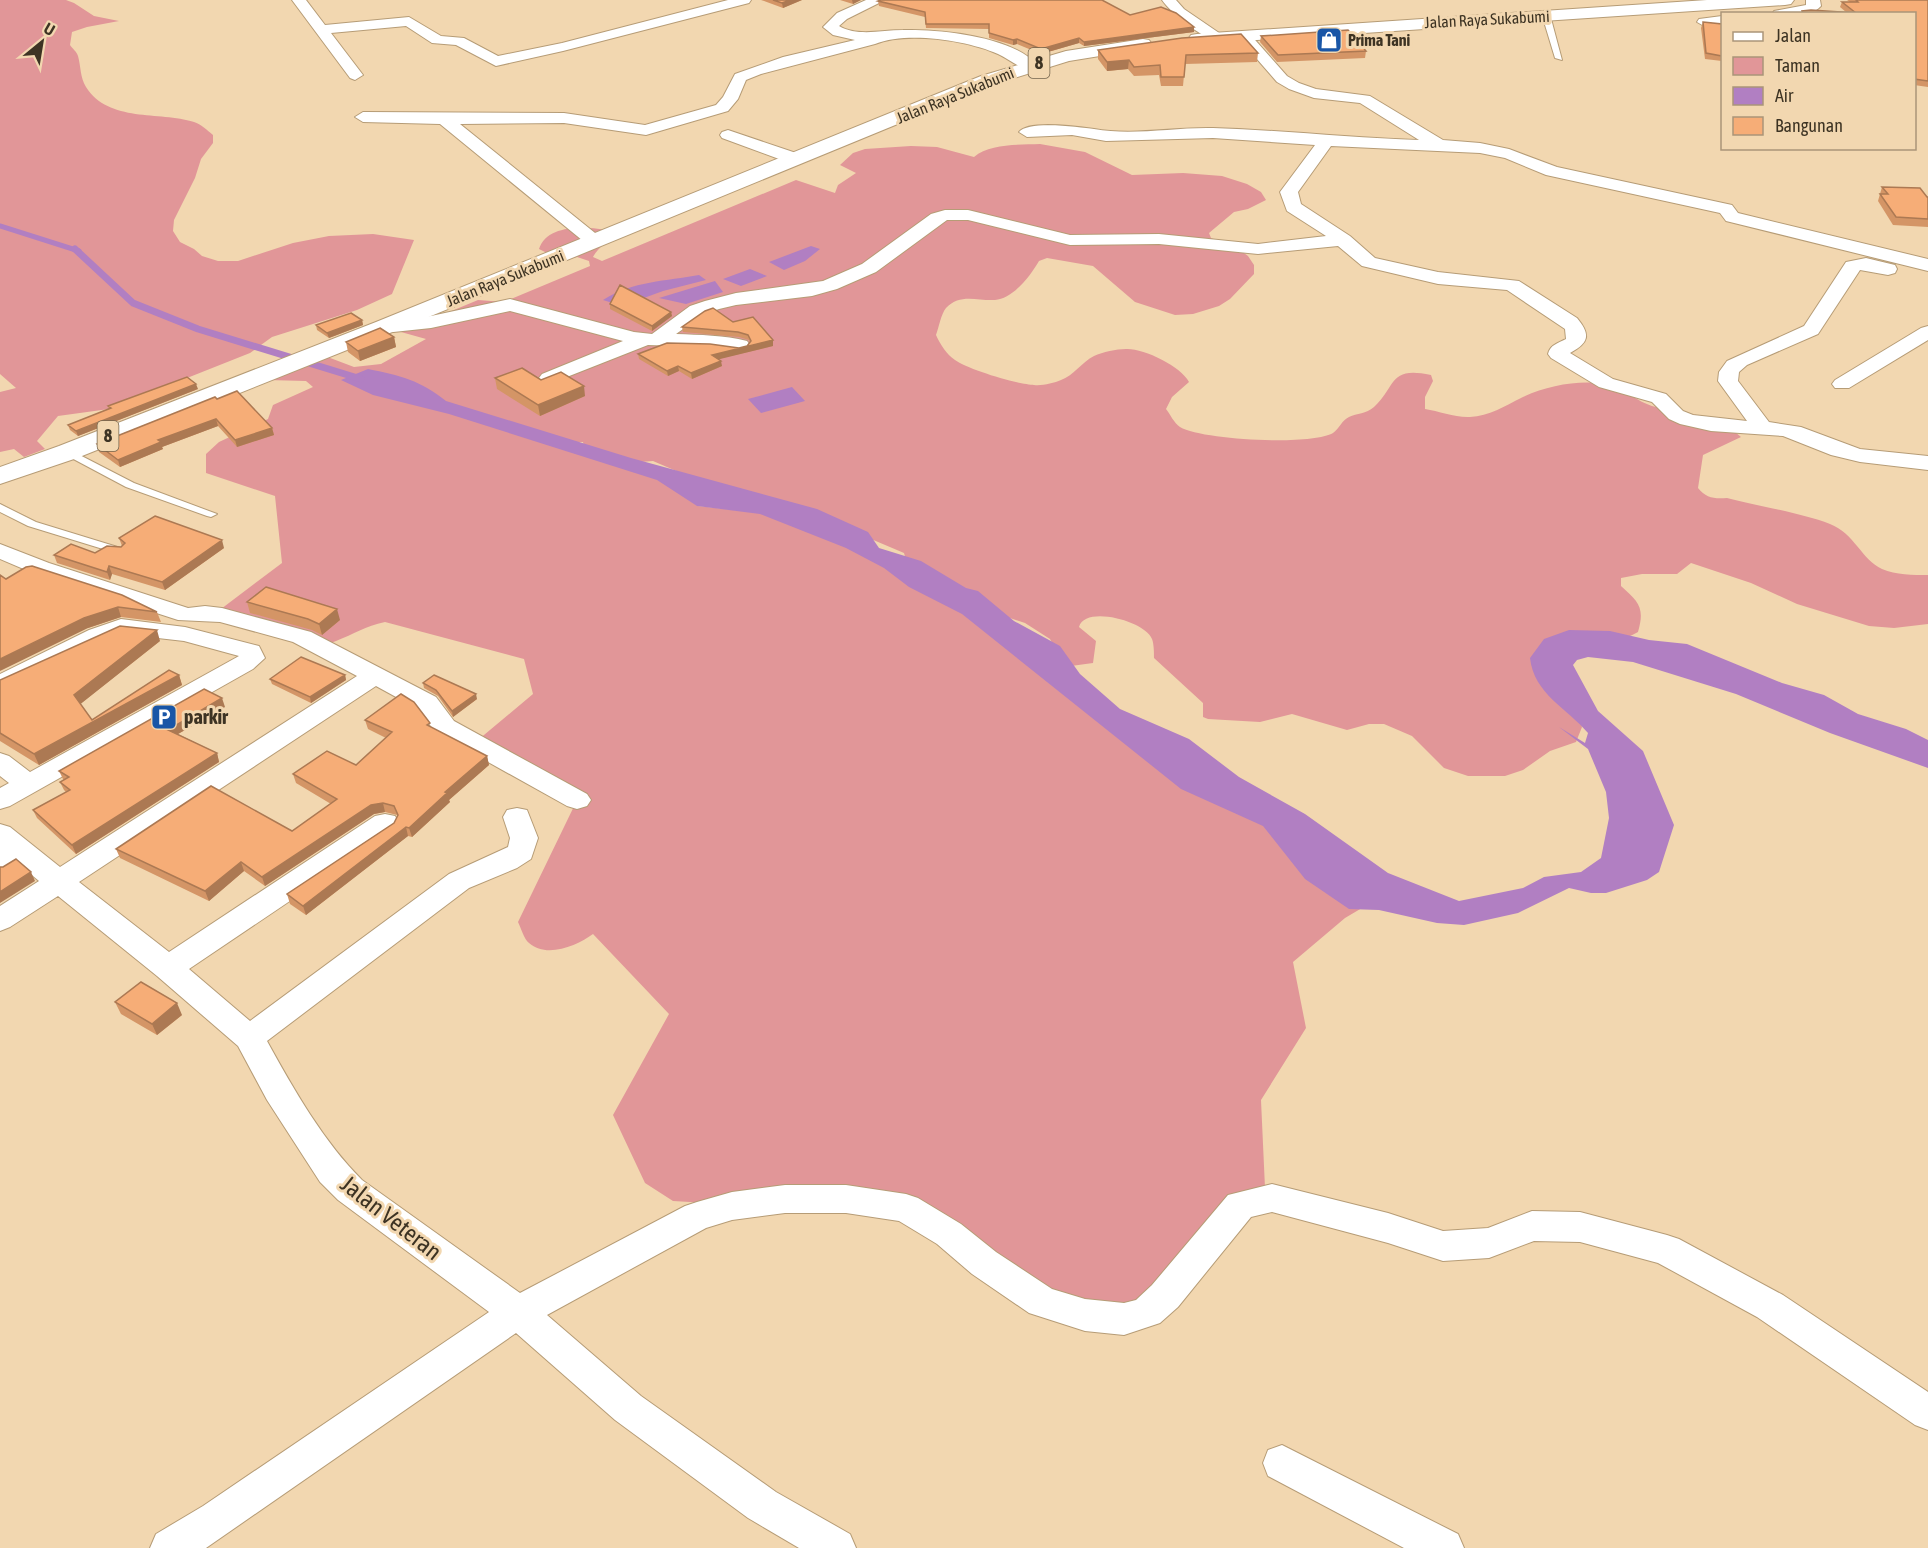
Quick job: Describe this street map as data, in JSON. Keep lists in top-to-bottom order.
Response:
{
  "streets": {
    "highway": ["Jalan Raya Sukabumi", "8"],
    "street": ["Jalan Veteran"]
  },
  "crossings": [
    ["Jalan Raya Sukabumi", "8"]
  ],
  "places": {
    "shop": ["Prima Tani"],
    "parking": ["parkir"]
  },
  "legend": [
    "Jalan",
    "Taman",
    "Air",
    "Bangunan"
  ],
  "north": "top right"
}
